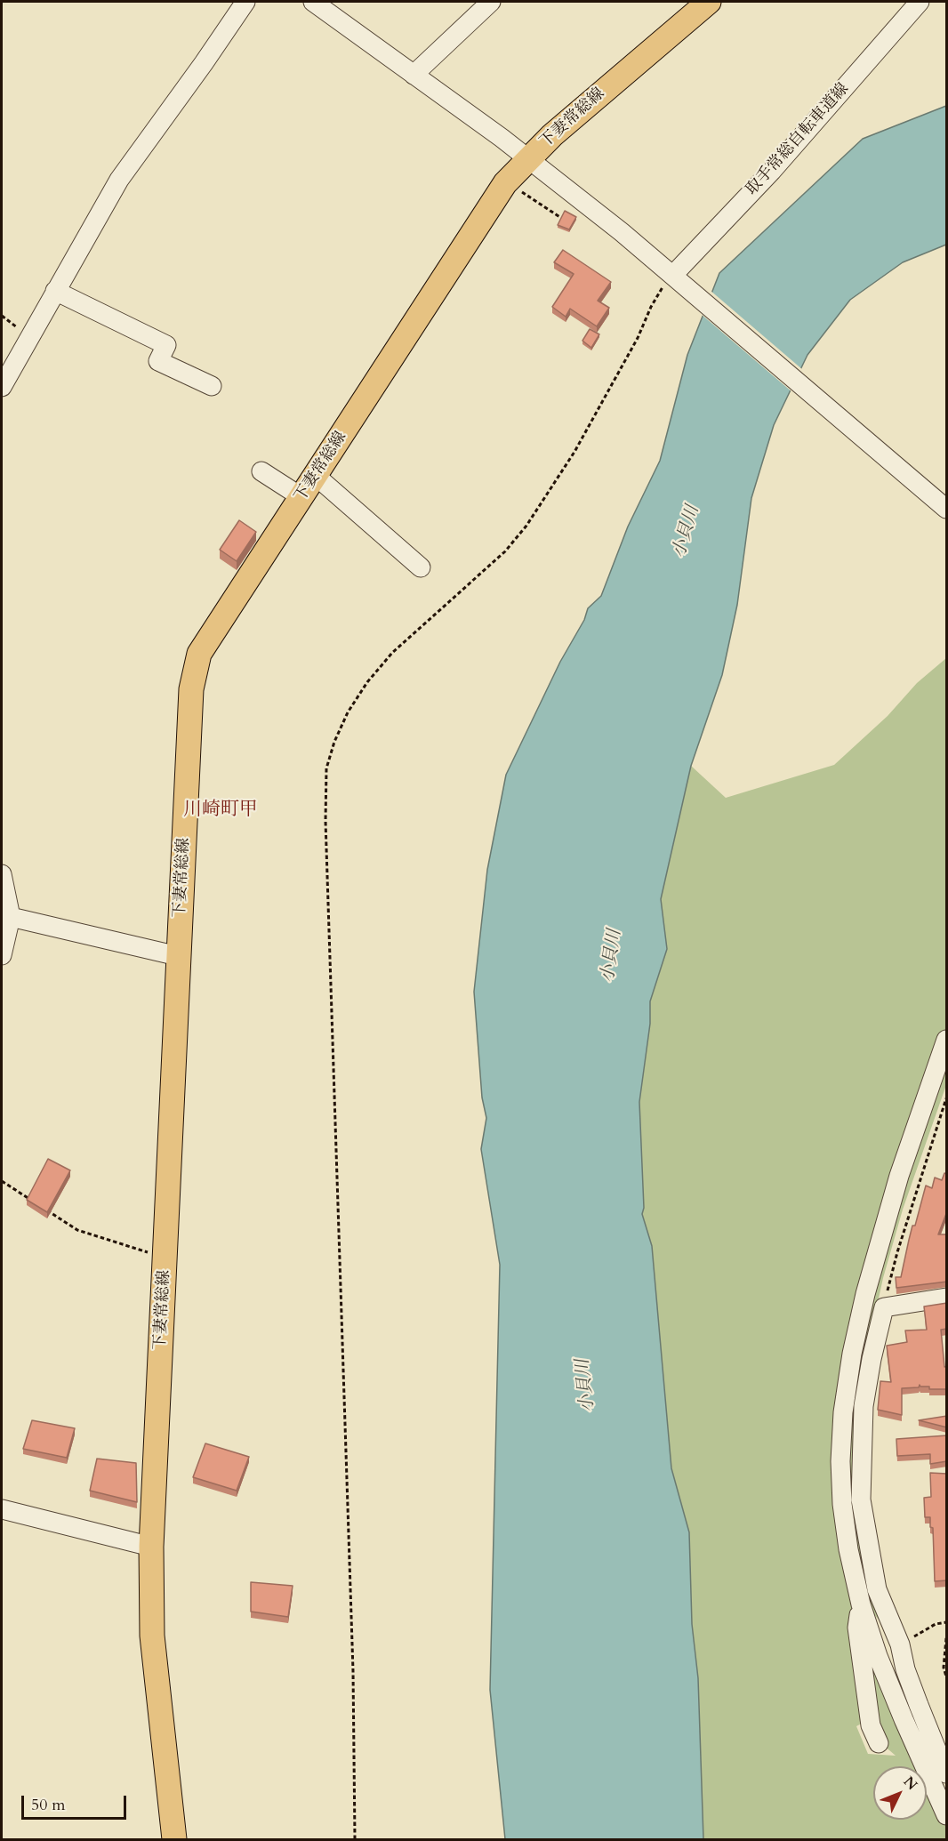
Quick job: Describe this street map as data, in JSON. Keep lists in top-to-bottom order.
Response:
{
  "streets": {
    "main road": ["下妻常総線"],
    "street": ["取手常総自転車道線"]
  },
  "districts": ["川崎町甲"],
  "water": ["小貝川"],
  "scale_bar": "50 m",
  "north": "top right"
}
